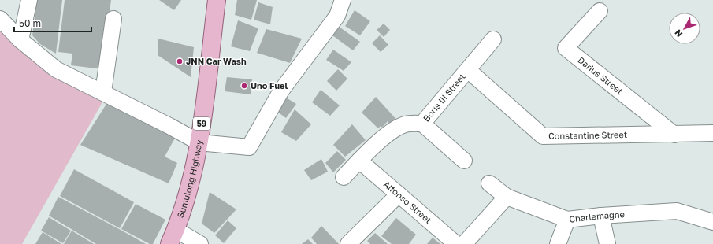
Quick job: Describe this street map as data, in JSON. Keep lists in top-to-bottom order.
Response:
{
  "streets": {
    "main road": ["59", "Sumulong Highway"],
    "street": [
      "Darius Street",
      "Boris III Street",
      "Constantine Street",
      "Alfonso Street",
      "Charlemagne"
    ]
  },
  "crossings": [
    ["Darius Street", "Constantine Street"],
    ["Boris III Street", "Constantine Street"],
    ["Boris III Street", "Alfonso Street"]
  ],
  "places": ["JNN Car Wash", "Uno Fuel"],
  "scale_bar": "50 m",
  "north": "bottom left"
}
